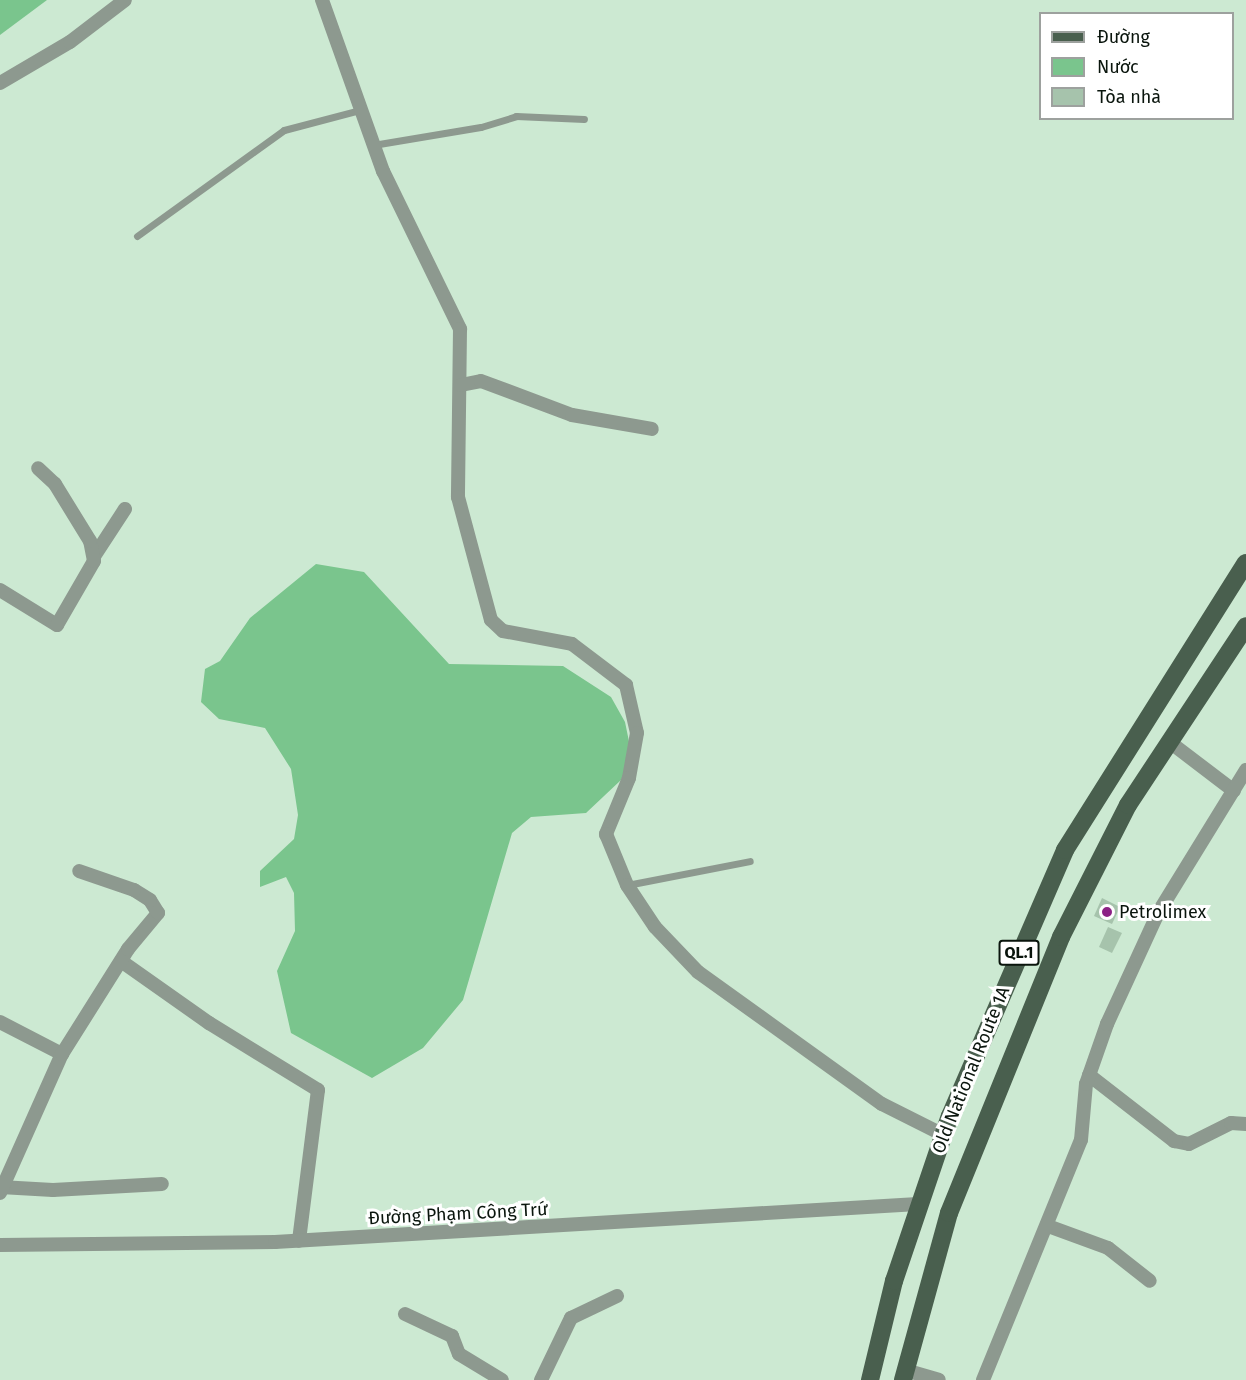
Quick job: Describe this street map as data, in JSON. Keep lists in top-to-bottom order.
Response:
{
  "streets": {
    "main road": ["QL.1", "Old National Route 1A"],
    "street": ["Đường Phạm Công Trứ"]
  },
  "crossings": [
    ["Old National Route 1A", "Đường Phạm Công Trứ"]
  ],
  "places": ["Petrolimex"],
  "legend": ["Đường", "Nước", "Tòa nhà"]
}
